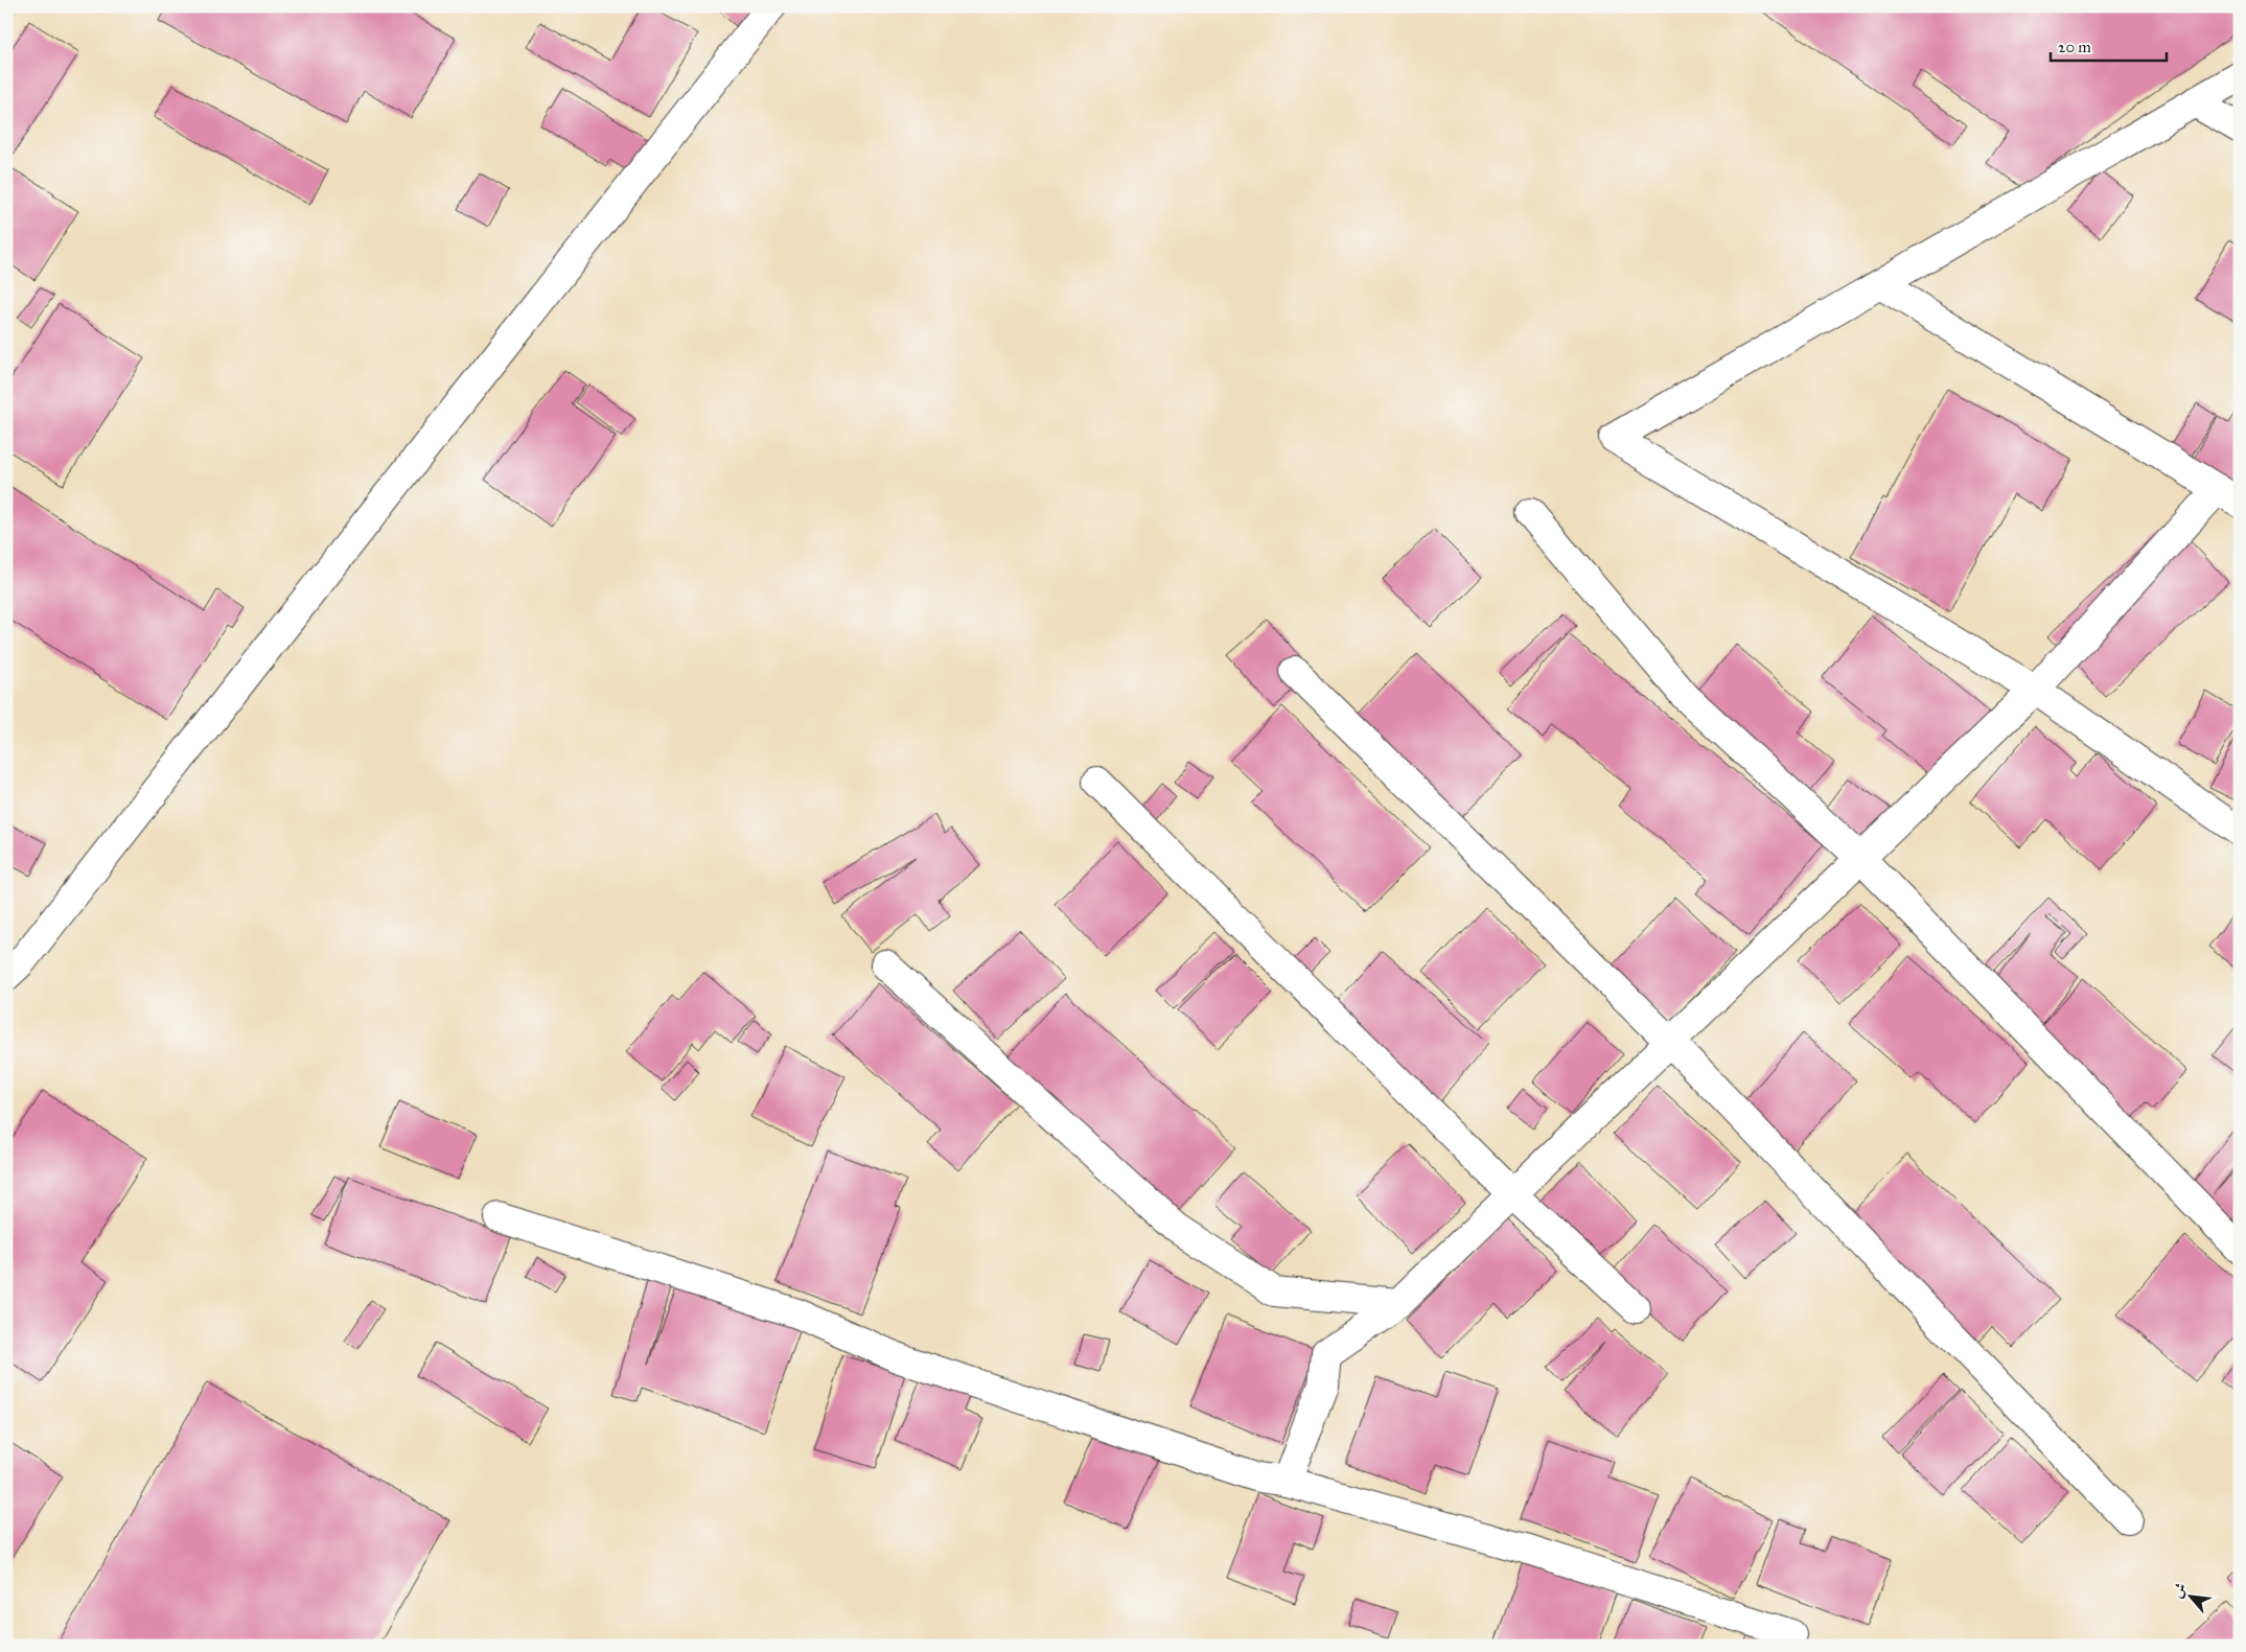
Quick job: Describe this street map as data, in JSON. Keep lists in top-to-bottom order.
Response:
{
  "scale_bar": "20 m",
  "north": "top left"
}
